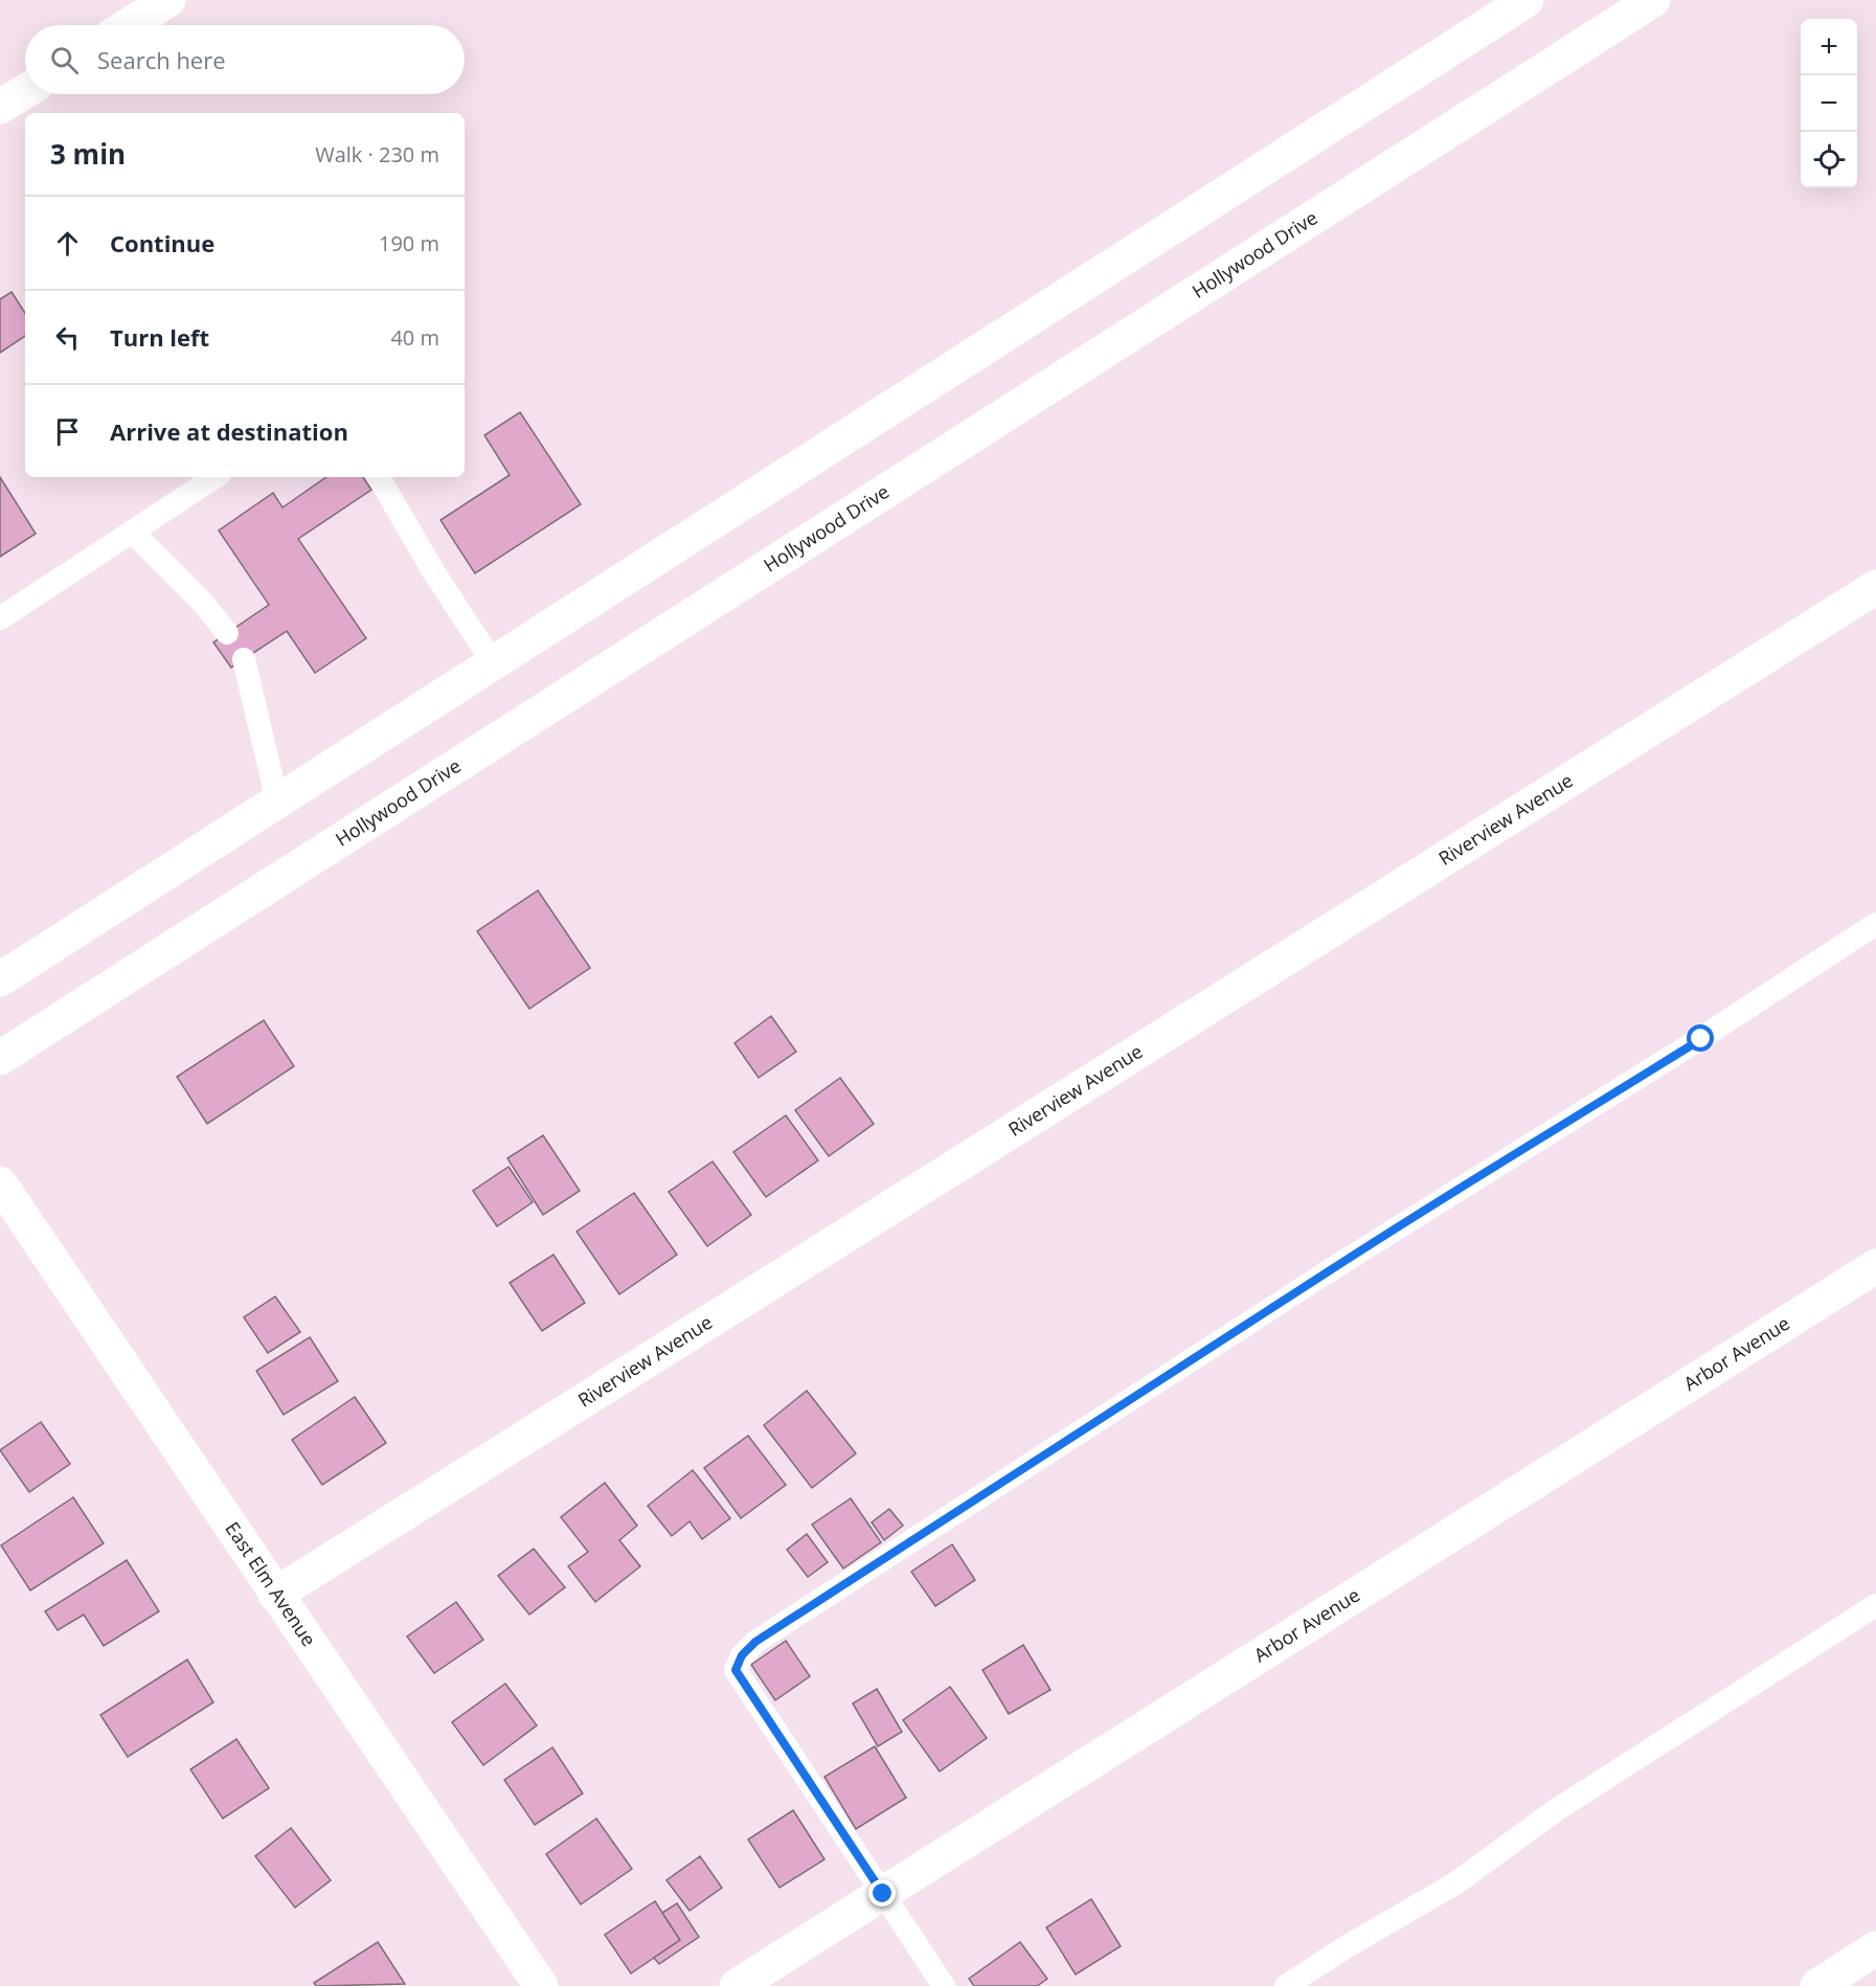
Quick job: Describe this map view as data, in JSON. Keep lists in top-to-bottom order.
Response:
{
  "streets": {
    "street": [
      "Hollywood Drive",
      "Riverview Avenue",
      "Arbor Avenue",
      "East Elm Avenue"
    ]
  },
  "crossings": [
    ["Riverview Avenue", "East Elm Avenue"]
  ],
  "page": {
    "map_buttons": ["+", "−"],
    "search": "Search here",
    "heading": ["3 min", "Walk · 230 m"],
    "list": [
      ["Continue", "190 m"],
      ["Turn left", "40 m"],
      "Arrive at destination"
    ]
  }
}
